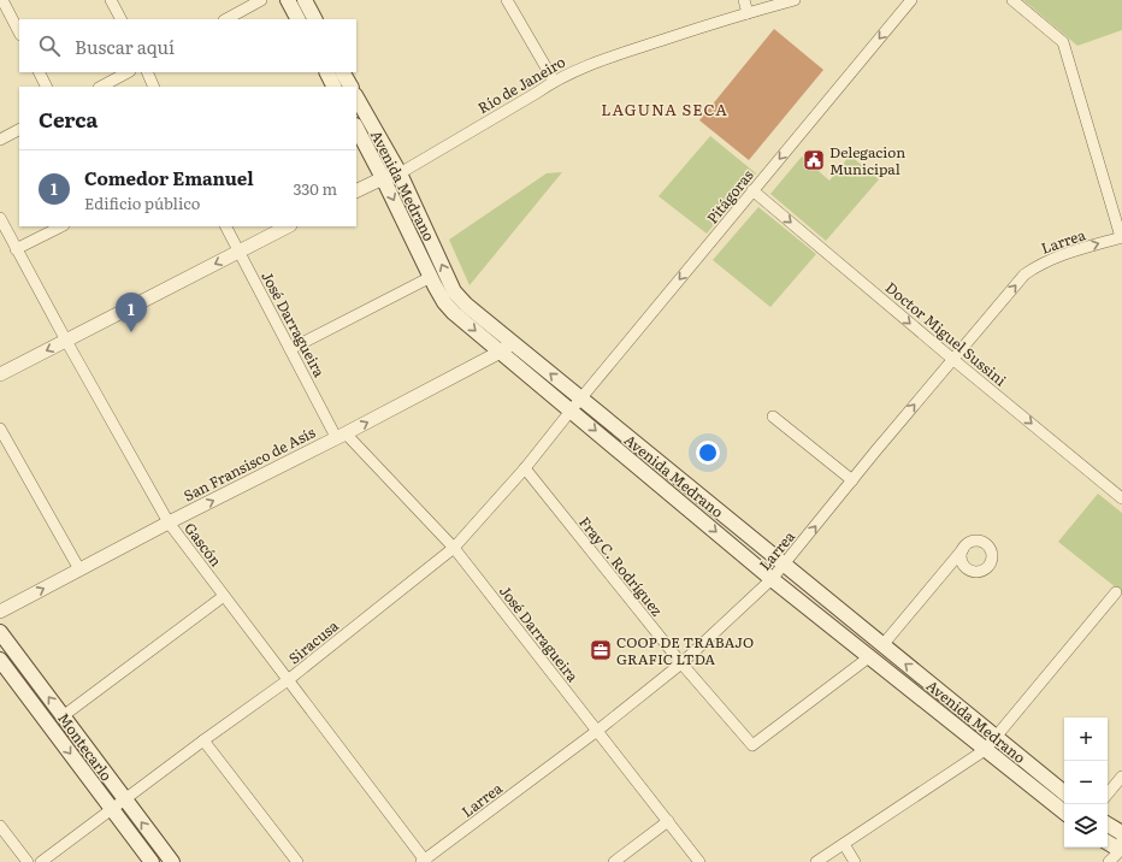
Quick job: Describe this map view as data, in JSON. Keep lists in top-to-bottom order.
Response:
{
  "streets": {
    "main road": ["Avenida Medrano", "Montecarlo"],
    "street": [
      "Río de Janeiro",
      "Pitágoras",
      "Larrea",
      "José Darragueira",
      "Doctor Miguel Sussini",
      "San Fransisco de Asís",
      "Gascón",
      "Fray C. Rodríguez",
      "Siracusa"
    ]
  },
  "crossings": [
    ["Río de Janeiro", "Avenida Medrano"],
    ["Avenida Medrano", "Pitágoras"],
    ["Avenida Medrano", "Larrea"],
    ["Avenida Medrano", "San Fransisco de Asís"],
    ["Avenida Medrano", "Fray C. Rodríguez"],
    ["Avenida Medrano", "Siracusa"],
    ["Pitágoras", "Doctor Miguel Sussini"],
    ["Pitágoras", "Siracusa"],
    ["Larrea", "José Darragueira"],
    ["Larrea", "Doctor Miguel Sussini"],
    ["Larrea", "Gascón"],
    ["Larrea", "Fray C. Rodríguez"],
    ["José Darragueira", "San Fransisco de Asís"],
    ["José Darragueira", "Siracusa"],
    ["San Fransisco de Asís", "Gascón"],
    ["Gascón", "Siracusa"],
    ["Fray C. Rodríguez", "Siracusa"],
    ["Siracusa", "Montecarlo"]
  ],
  "one_way": ["Pitágoras", "Larrea", "Doctor Miguel Sussini"],
  "districts": ["LAGUNA SECA"],
  "places": {
    "public building": ["Delegacion Municipal"],
    "office": ["COOP DE TRABAJO GRAFIC LTDA"]
  },
  "page": {
    "search": "Buscar aquí",
    "heading": "Cerca",
    "list": [
      {
        "mark": "1",
        "name": "Comedor Emanuel",
        "note": "Edificio público",
        "value": "330 m"
      }
    ],
    "pins": "1",
    "map_buttons": ["+", "−"]
  }
}
